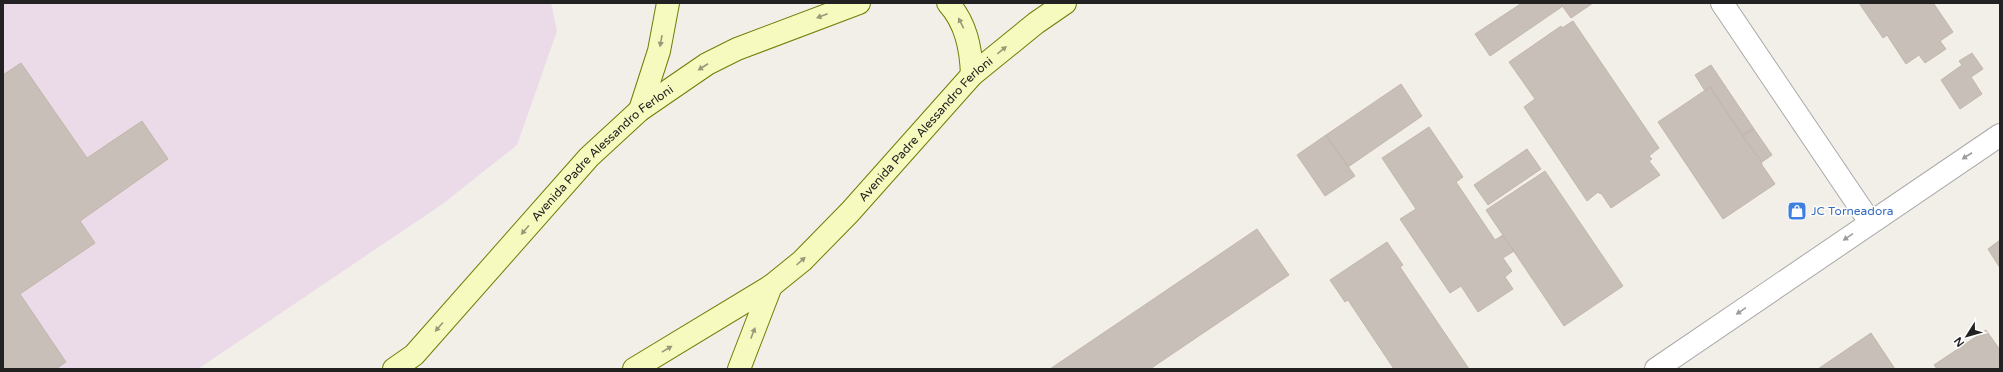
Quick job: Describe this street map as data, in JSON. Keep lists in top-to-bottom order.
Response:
{
  "streets": {
    "main road": ["Avenida Padre Alessandro Ferloni"]
  },
  "places": {
    "shop": ["JC Torneadora"]
  },
  "north": "bottom left"
}
